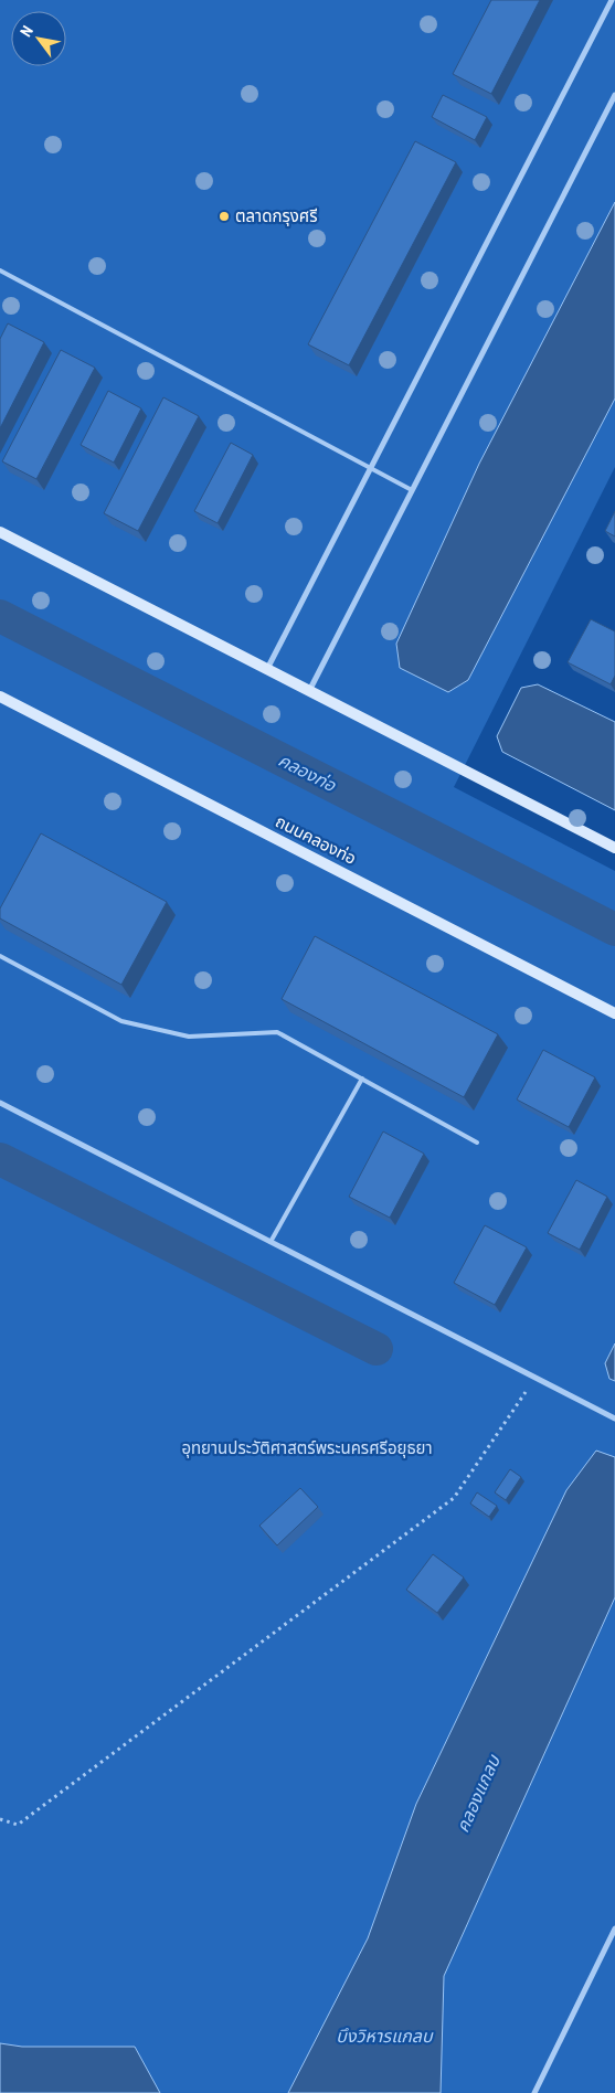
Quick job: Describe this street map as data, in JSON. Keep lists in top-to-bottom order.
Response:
{
  "streets": {
    "street": ["ถนนคลองท่อ"]
  },
  "water": ["คลองท่อ", "คลองแกลบ", "บึงวิหารแกลบ"],
  "parks": ["อุทยานประวัติศาสตร์พระนครศรีอยุธยา"],
  "places": ["ตลาดกรุงศรี"],
  "north": "top left"
}
